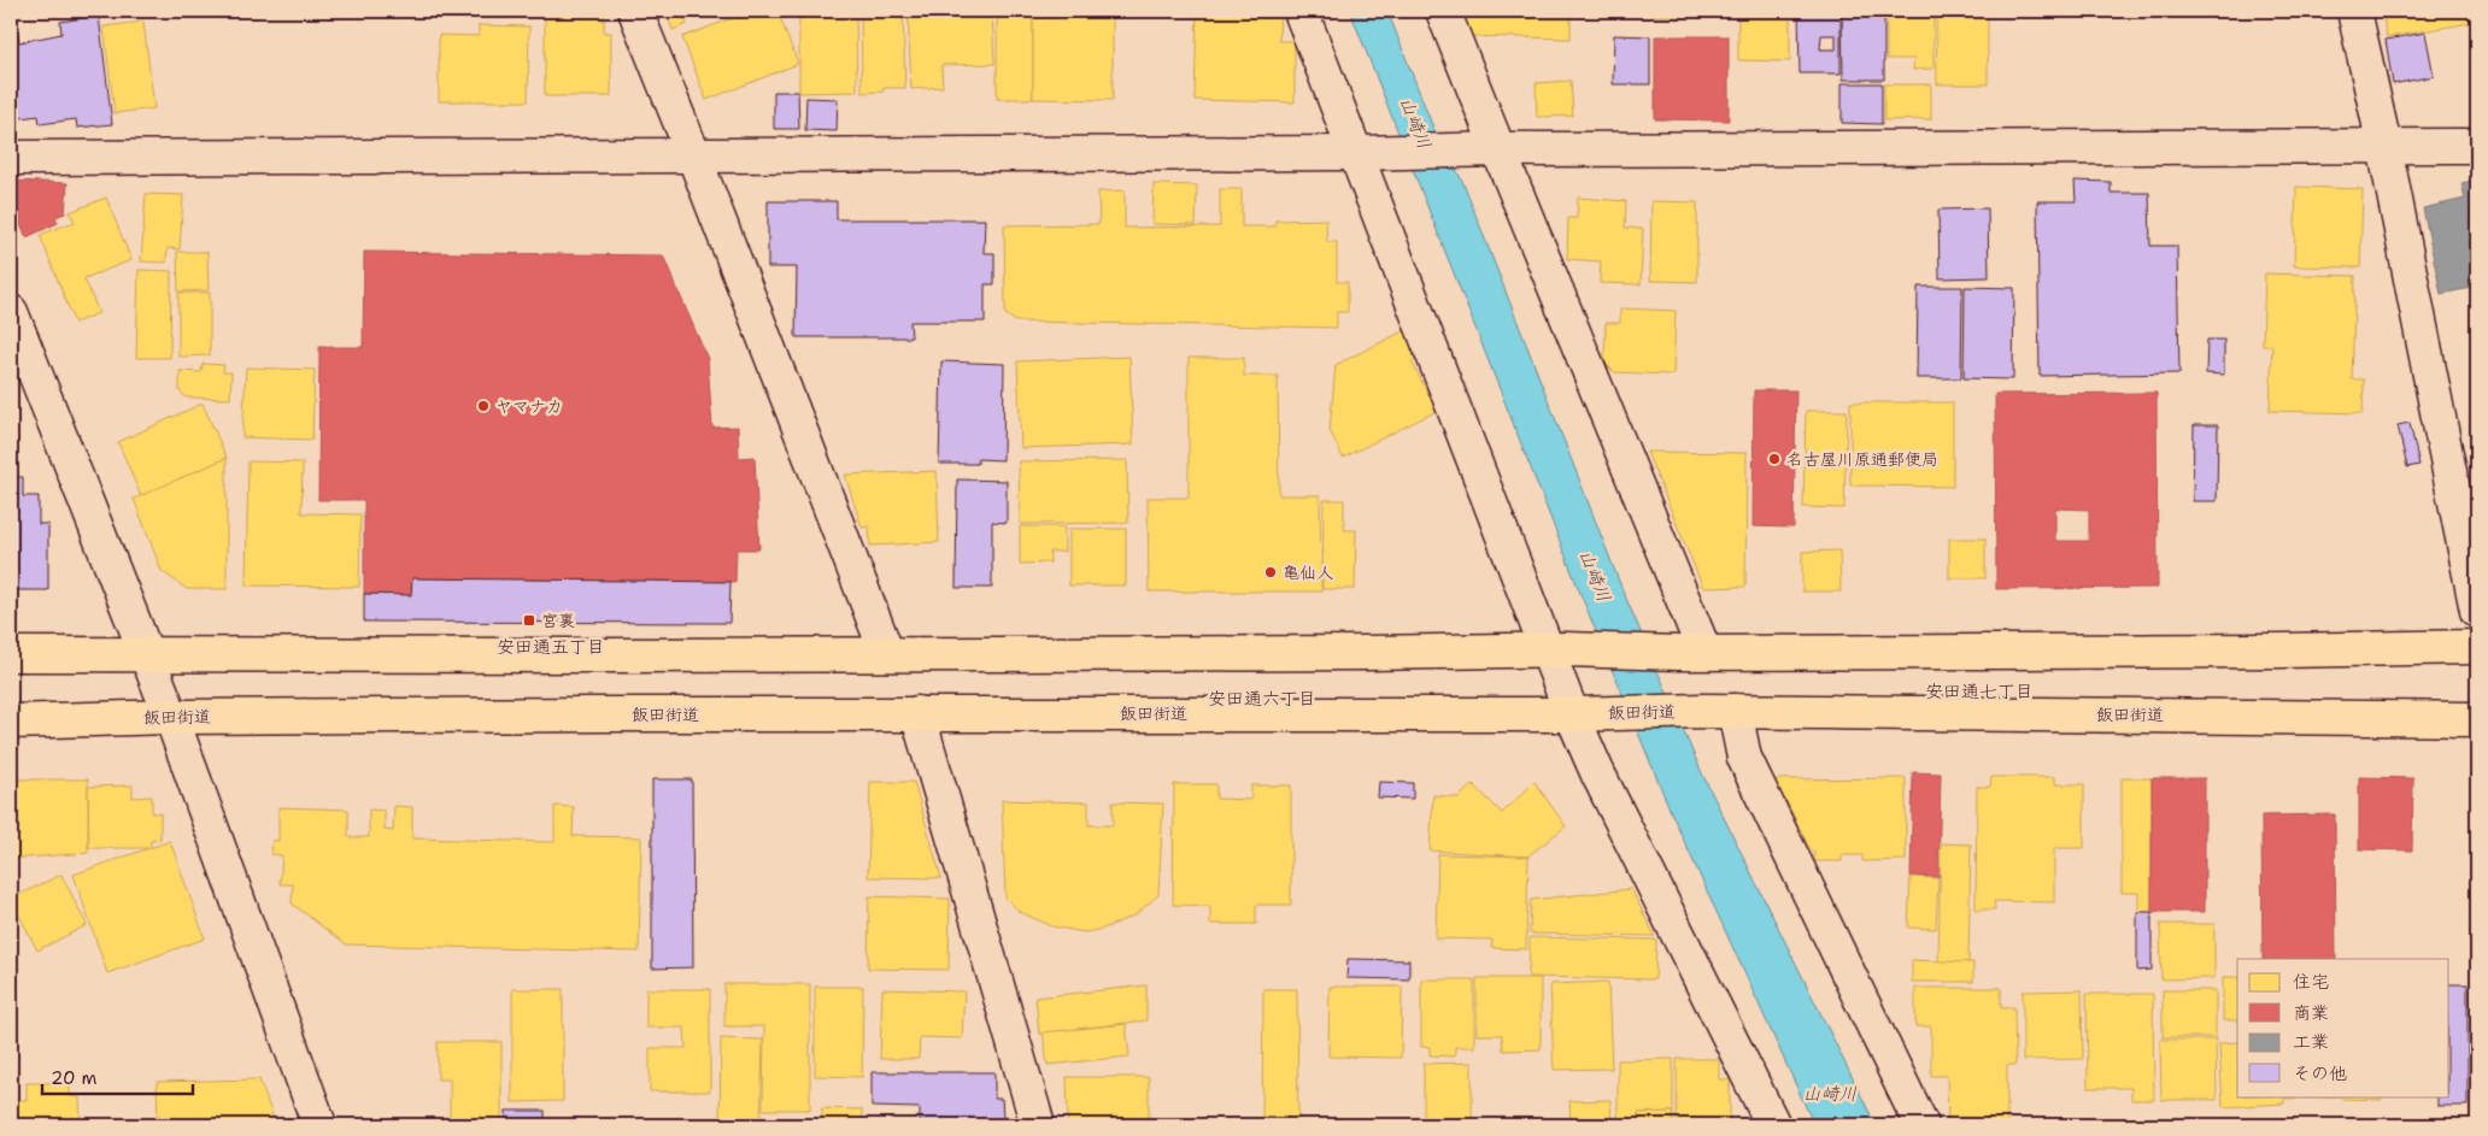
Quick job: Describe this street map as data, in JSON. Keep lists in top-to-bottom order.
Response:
{
  "streets": {
    "highway": ["飯田街道"]
  },
  "districts": ["安田通五丁目", "安田通七丁目", "安田通六丁目"],
  "water": ["山崎川"],
  "places": {
    "other": ["ヤマナカ", "名古屋川原通郵便局", "亀仙人"],
    "transit": ["宮裏"]
  },
  "legend": [
    "住宅",
    "商業",
    "工業",
    "その他"
  ],
  "scale_bar": "20 m"
}
